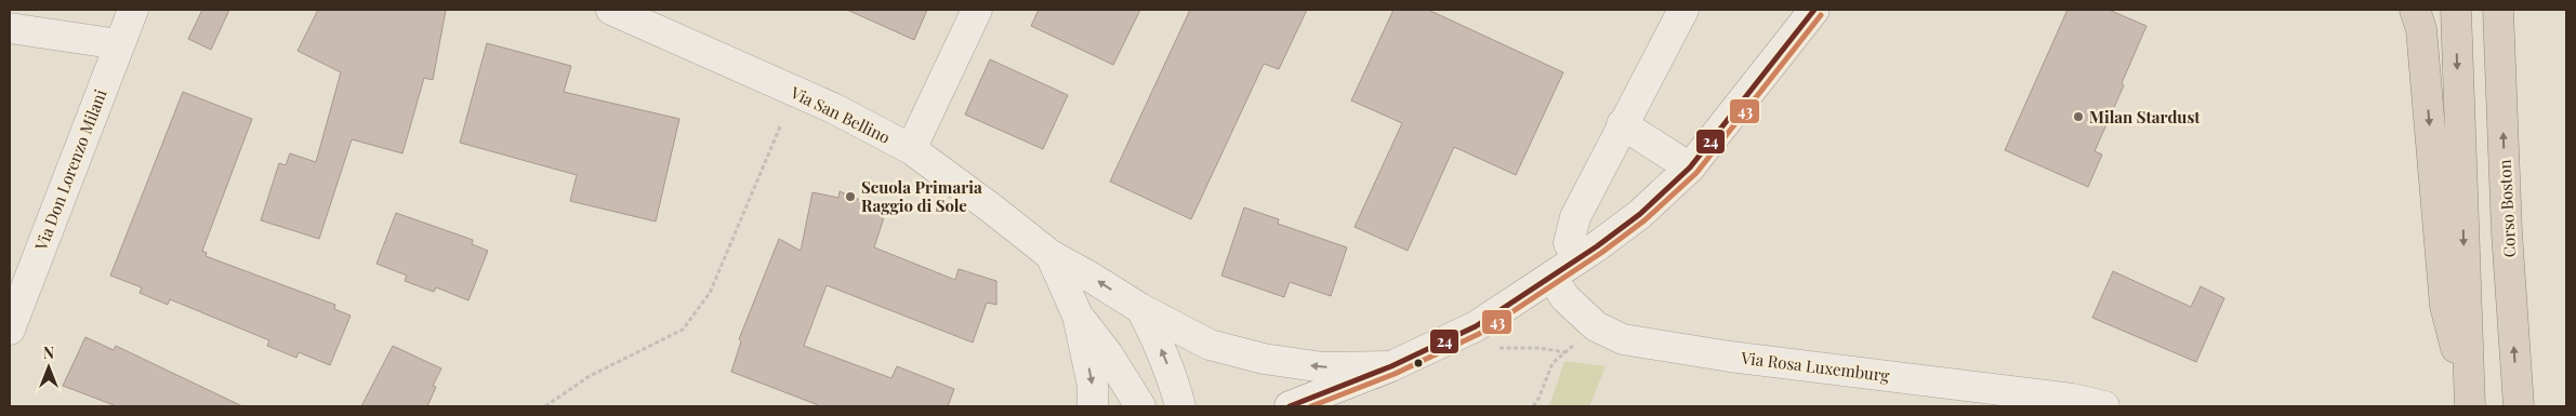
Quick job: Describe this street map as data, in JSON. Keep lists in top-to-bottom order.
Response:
{
  "streets": {
    "highway": ["Corso Boston"],
    "street": ["Via San Bellino", "Via Don Lorenzo Milani", "Via Rosa Luxemburg"]
  },
  "places": ["Milan Stardust", "Scuola Primaria Raggio di Sole"],
  "lines": ["transit line 24", "transit line 43"],
  "north": "top"
}
